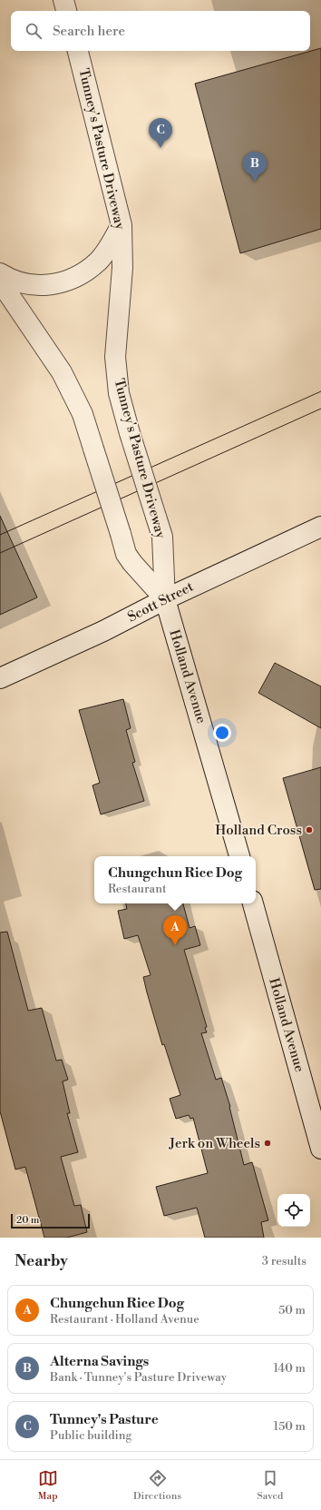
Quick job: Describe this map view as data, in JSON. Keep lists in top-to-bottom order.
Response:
{
  "streets": {
    "street": ["Tunney's Pasture Driveway", "Scott Street", "Holland Avenue"]
  },
  "crossings": [
    ["Tunney's Pasture Driveway", "Scott Street"],
    ["Tunney's Pasture Driveway", "Holland Avenue"],
    ["Scott Street", "Holland Avenue"]
  ],
  "places": ["Holland Cross", "Jerk on Wheels"],
  "scale_bar": "20 m",
  "page": {
    "search": "Search here",
    "pins": ["C", "B", "A"],
    "popup": ["Chungchun Rice Dog", "Restaurant"],
    "scale": "20 m",
    "heading": ["Nearby", "3 results"],
    "list": [
      {
        "mark": "A",
        "name": "Chungchun Rice Dog",
        "note": "Restaurant · Holland Avenue",
        "value": "50 m"
      },
      {
        "mark": "B",
        "name": "Alterna Savings",
        "note": "Bank · Tunney's Pasture Driveway",
        "value": "140 m"
      },
      {
        "mark": "C",
        "name": "Tunney's Pasture",
        "note": "Public building",
        "value": "150 m"
      }
    ],
    "nav": ["Map", "Directions", "Saved"]
  }
}
